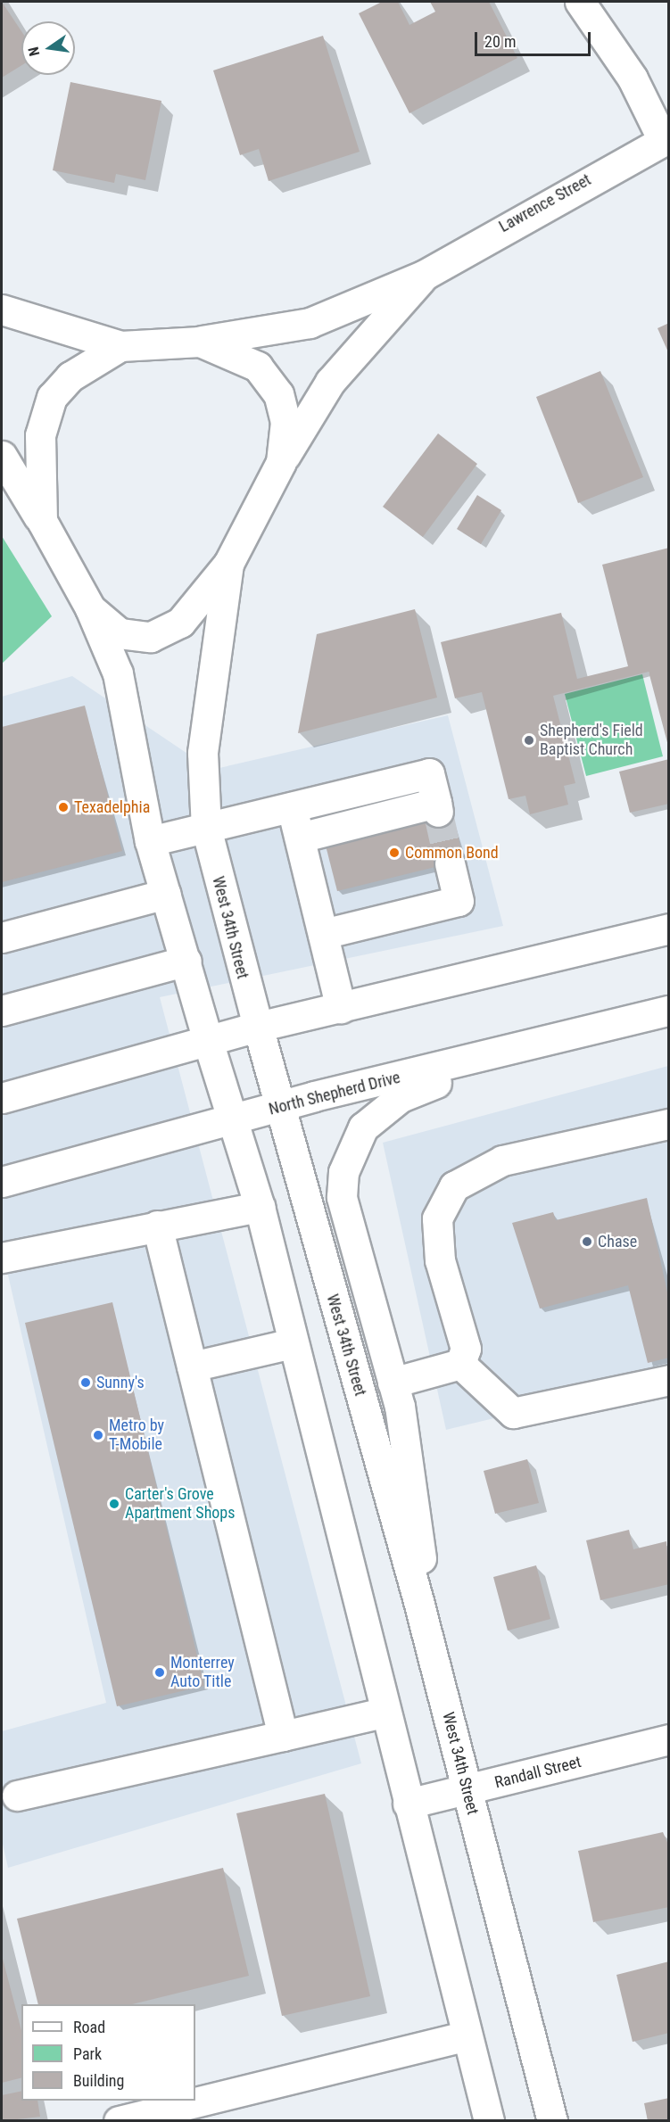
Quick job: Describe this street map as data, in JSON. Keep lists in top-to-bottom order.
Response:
{
  "streets": {
    "main road": [
      "Lawrence Street",
      "West 34th Street",
      "North Shepherd Drive",
      "Randall Street"
    ]
  },
  "crossings": [
    ["Lawrence Street", "West 34th Street"],
    ["West 34th Street", "North Shepherd Drive"],
    ["West 34th Street", "Randall Street"]
  ],
  "places": [
    "Shepherd's Field Baptist Church",
    "Texadelphia",
    "Common Bond",
    "Chase",
    "Sunny's",
    "Metro by T-Mobile",
    "Carter's Grove Apartment Shops",
    "Monterrey Auto Title"
  ],
  "legend": ["Road", "Park", "Building"],
  "scale_bar": "20 m",
  "north": "left"
}
